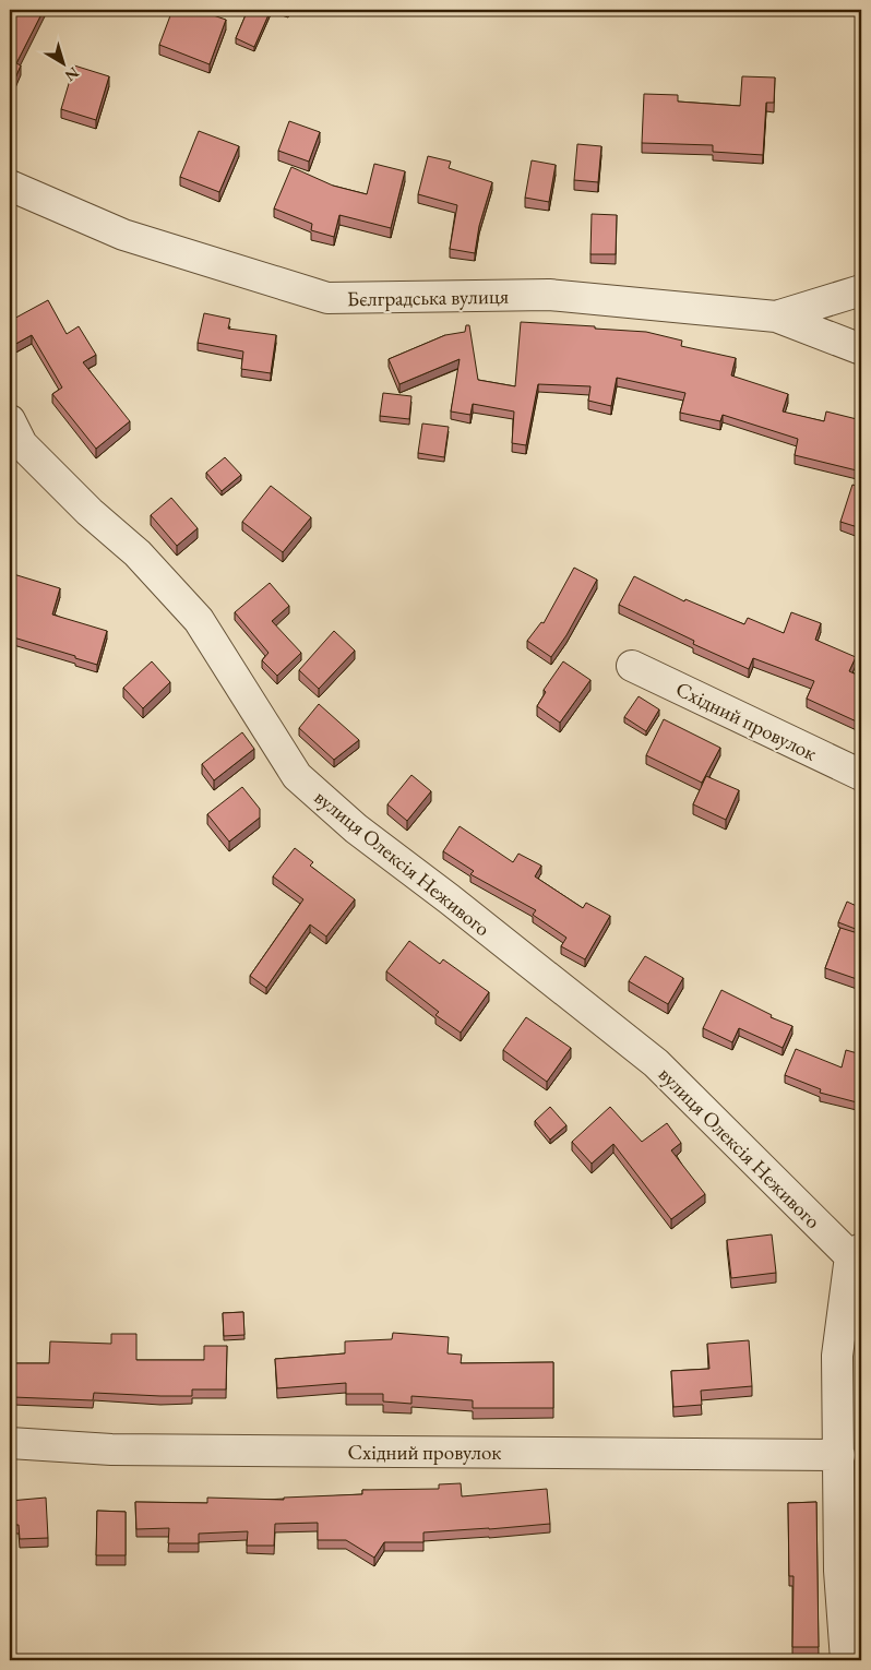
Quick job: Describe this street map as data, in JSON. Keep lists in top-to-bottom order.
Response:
{
  "streets": {
    "street": ["Бєлградська вулиця", "Східний провулок", "вулиця Олексія Неживого"]
  },
  "north": "bottom right"
}
